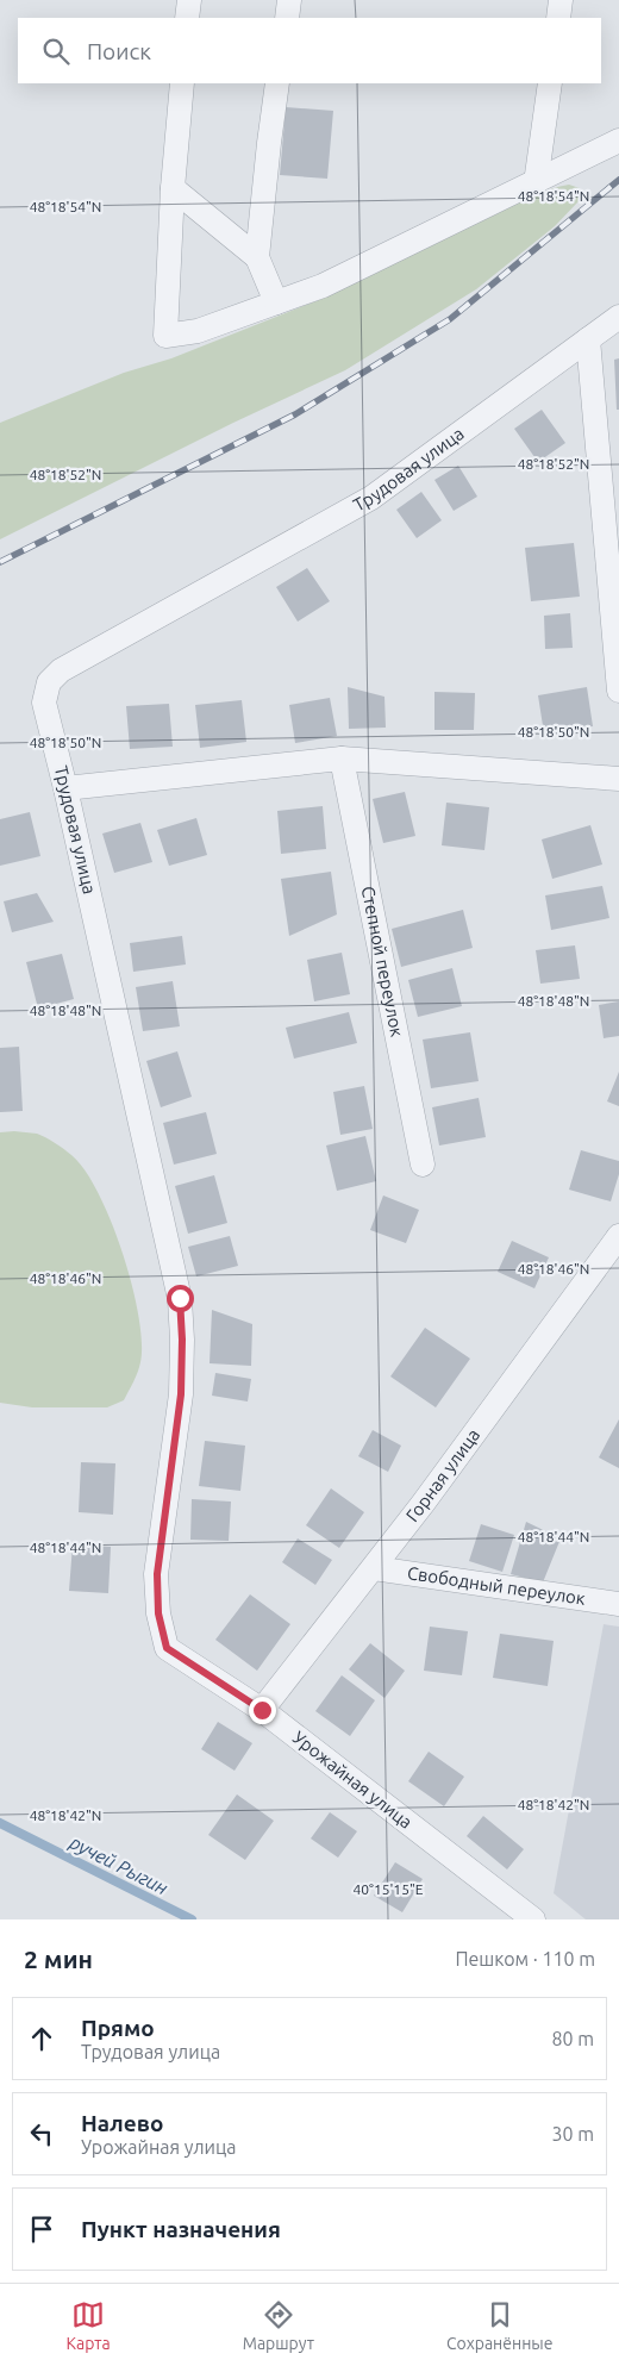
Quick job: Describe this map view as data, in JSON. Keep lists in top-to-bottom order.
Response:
{
  "streets": {
    "street": [
      "Трудовая улица",
      "Степной переулок",
      "Горная улица",
      "Свободный переулок",
      "Урожайная улица"
    ]
  },
  "crossings": [
    ["Трудовая улица", "Урожайная улица"],
    ["Горная улица", "Свободный переулок"],
    ["Горная улица", "Урожайная улица"]
  ],
  "water": ["ручей Рыгин"],
  "page": {
    "search": "Поиск",
    "heading": ["2 мин", "Пешком · 110 m"],
    "list": [
      ["Прямо", "Трудовая улица", "80 m"],
      ["Налево", "Урожайная улица", "30 m"],
      "Пункт назначения"
    ],
    "nav": ["Карта", "Маршрут", "Сохранённые"]
  },
  "coordinates": [
    "48°18'54\"N",
    "48°18'52\"N",
    "48°18'50\"N",
    "48°18'48\"N",
    "48°18'46\"N",
    "48°18'44\"N",
    "48°18'42\"N",
    "40°15'15\"E"
  ]
}
